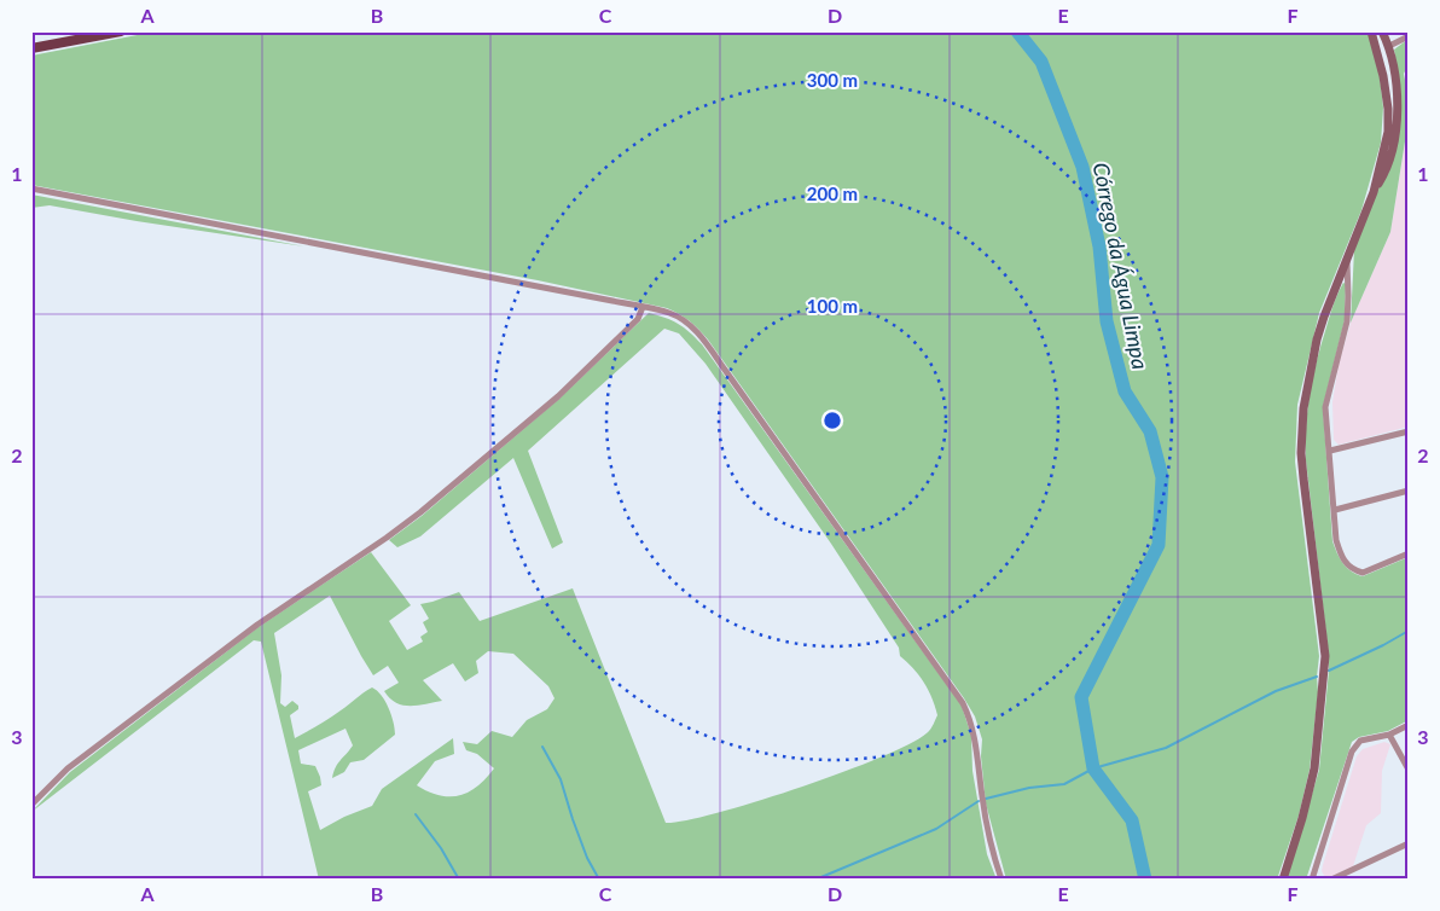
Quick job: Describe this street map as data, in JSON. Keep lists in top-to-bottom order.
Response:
{
  "water": ["Córrego da Água Limpa"],
  "grid": {
    "columns": [
      "A",
      "B",
      "C",
      "D",
      "E",
      "F"
    ],
    "rows": ["1", "2", "3"]
  },
  "rings": ["300 m", "200 m", "100 m"]
}
